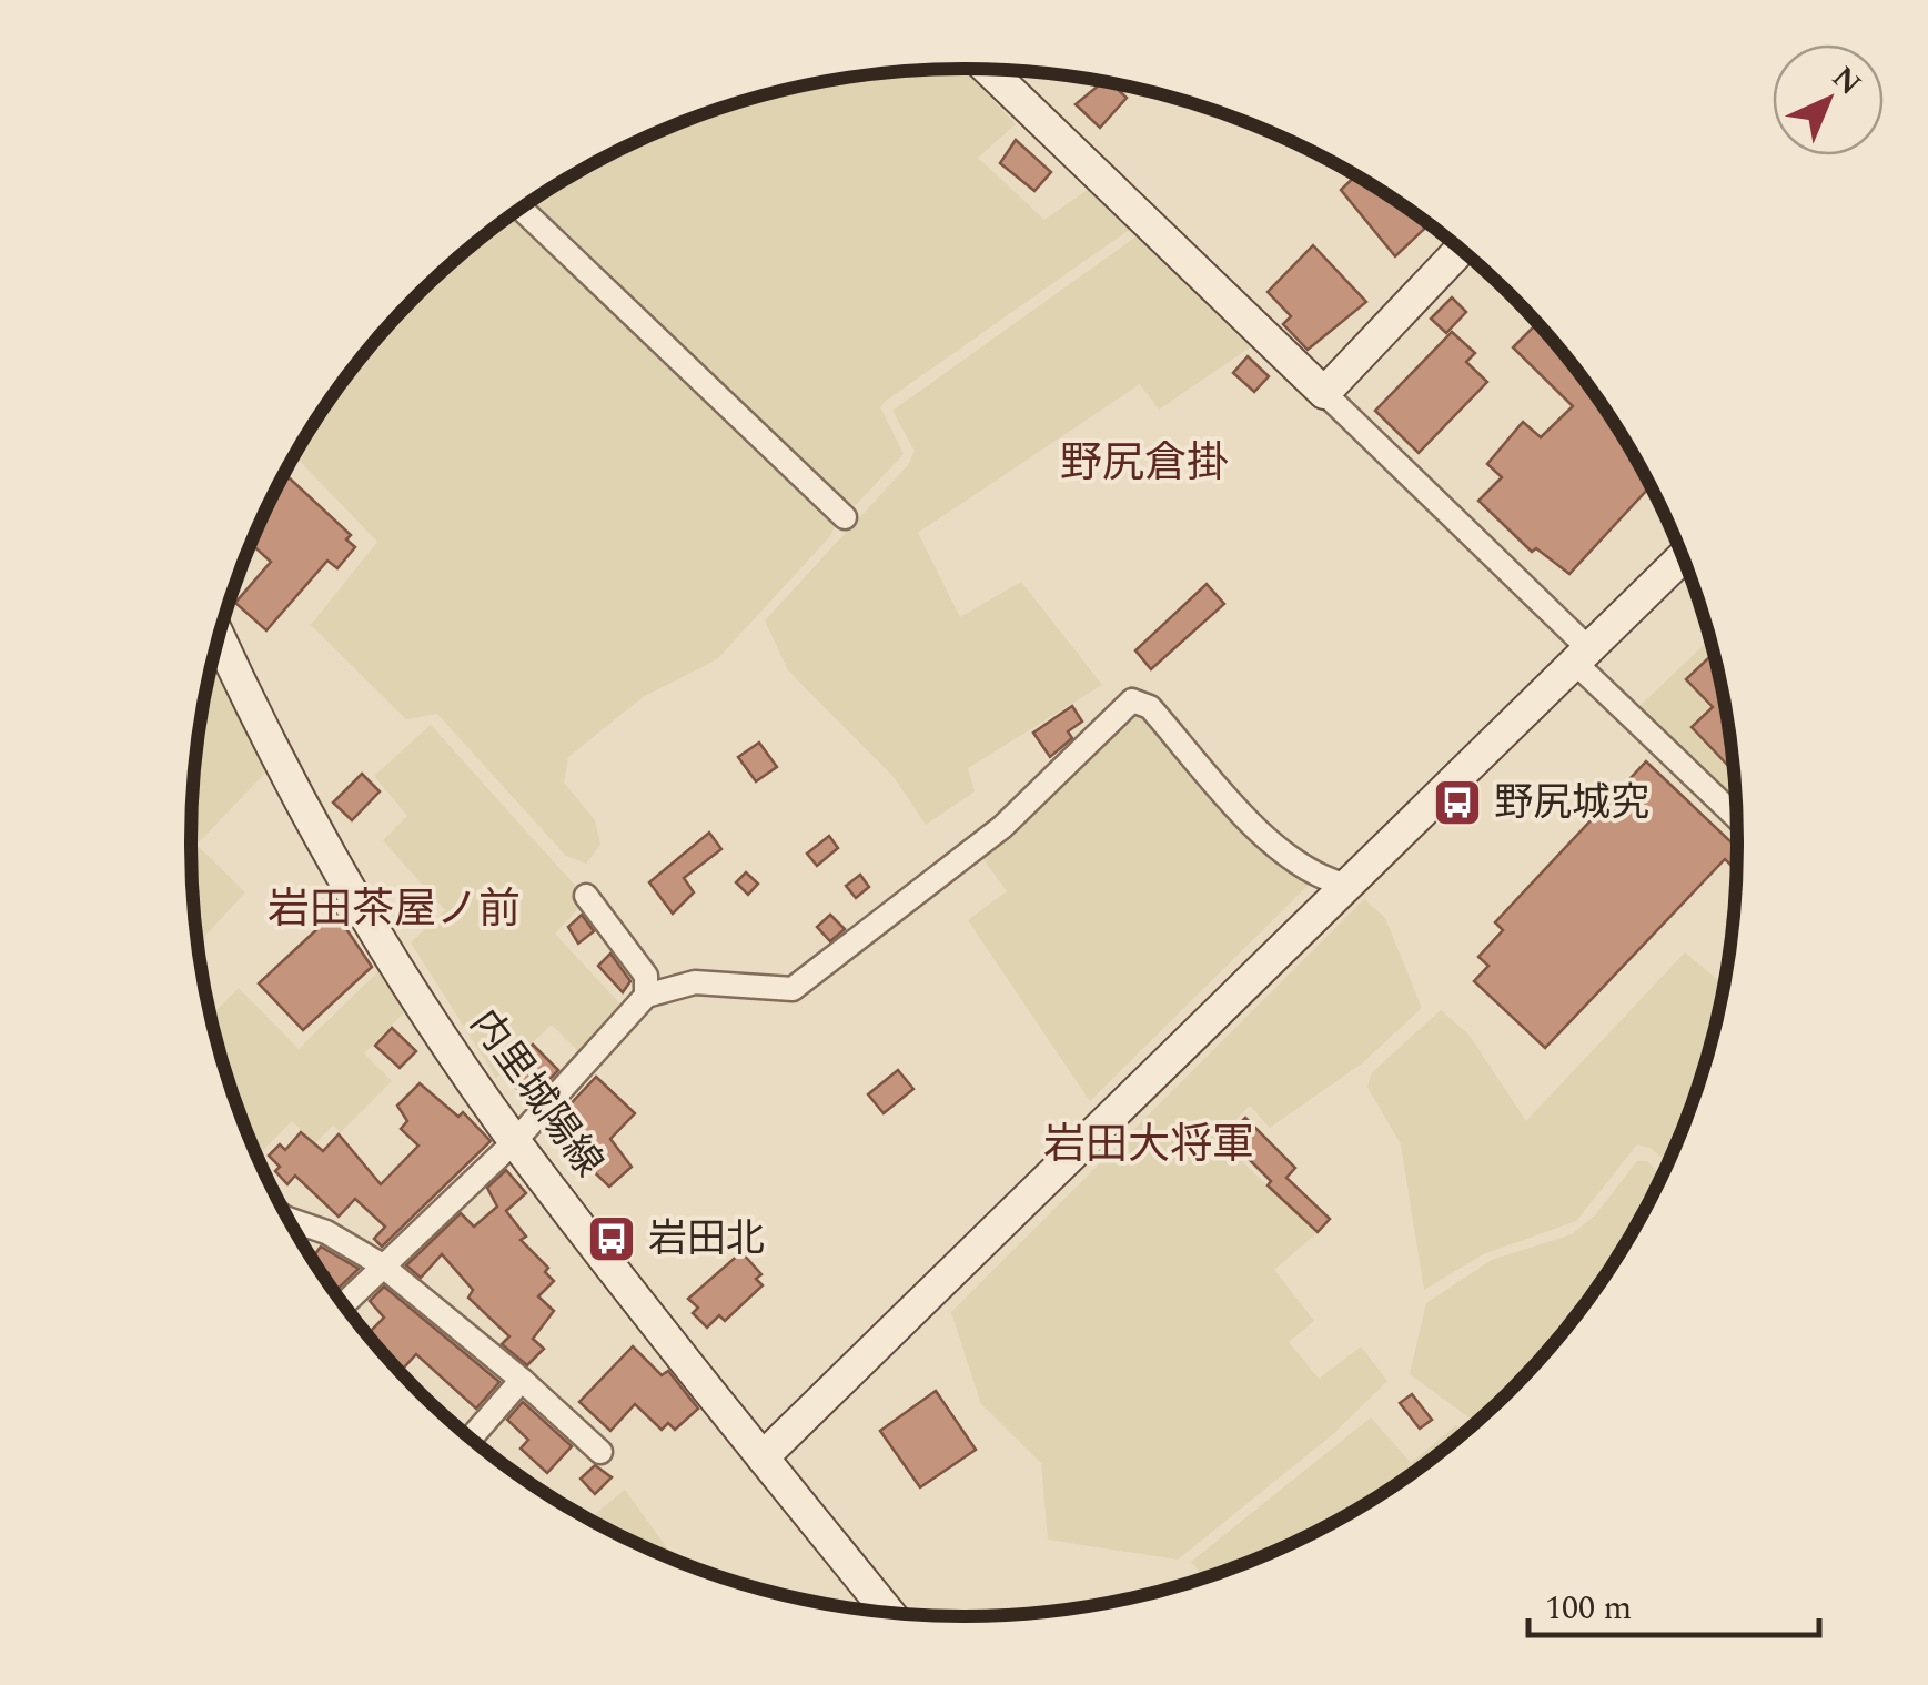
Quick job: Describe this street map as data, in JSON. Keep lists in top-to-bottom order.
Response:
{
  "streets": {
    "street": ["内里城陽線"]
  },
  "districts": ["野尻倉掛", "岩田茶屋ノ前", "岩田大将軍"],
  "places": {
    "bus stop": ["野尻城究", "岩田北"]
  },
  "scale_bar": "100 m",
  "north": "top right"
}
